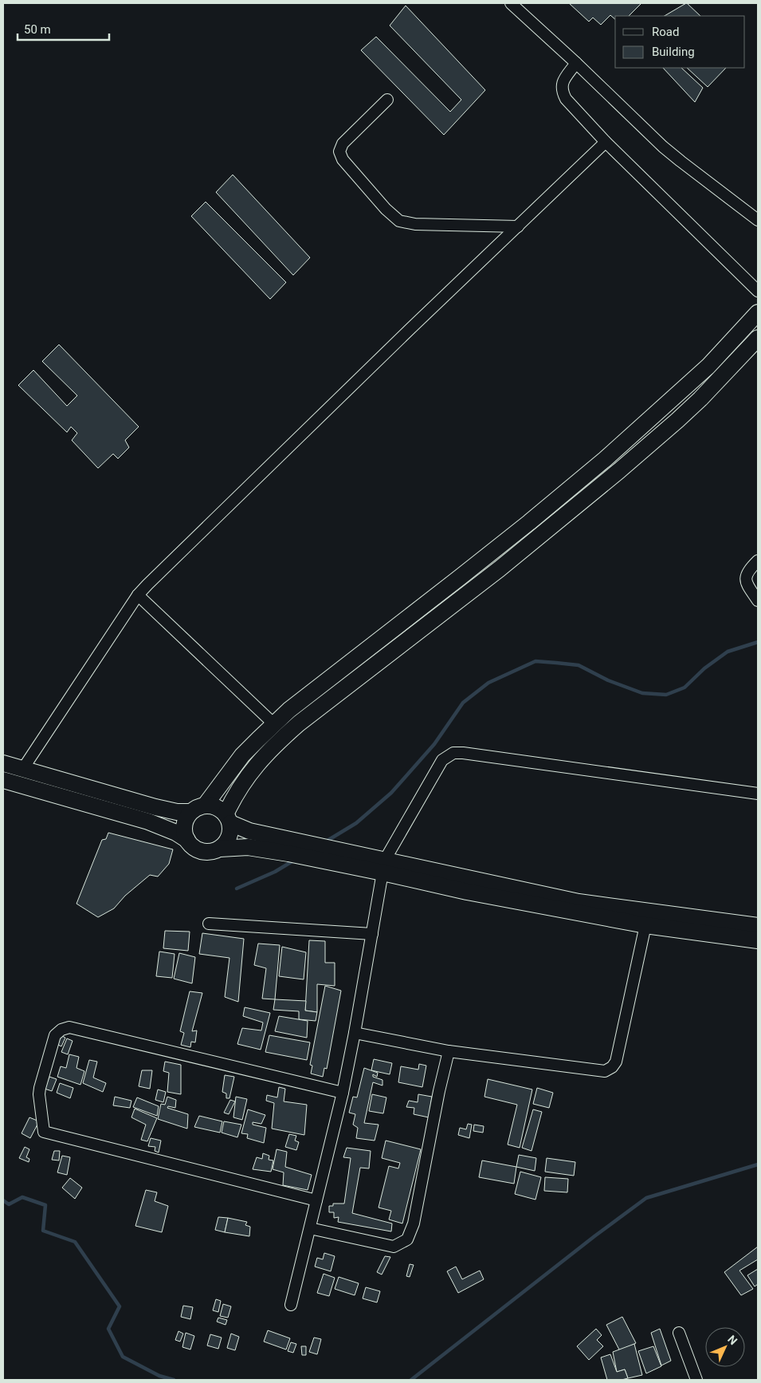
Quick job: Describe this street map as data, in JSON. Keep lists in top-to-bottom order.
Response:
{
  "legend": ["Road", "Building"],
  "scale_bar": "50 m",
  "north": "top right"
}
